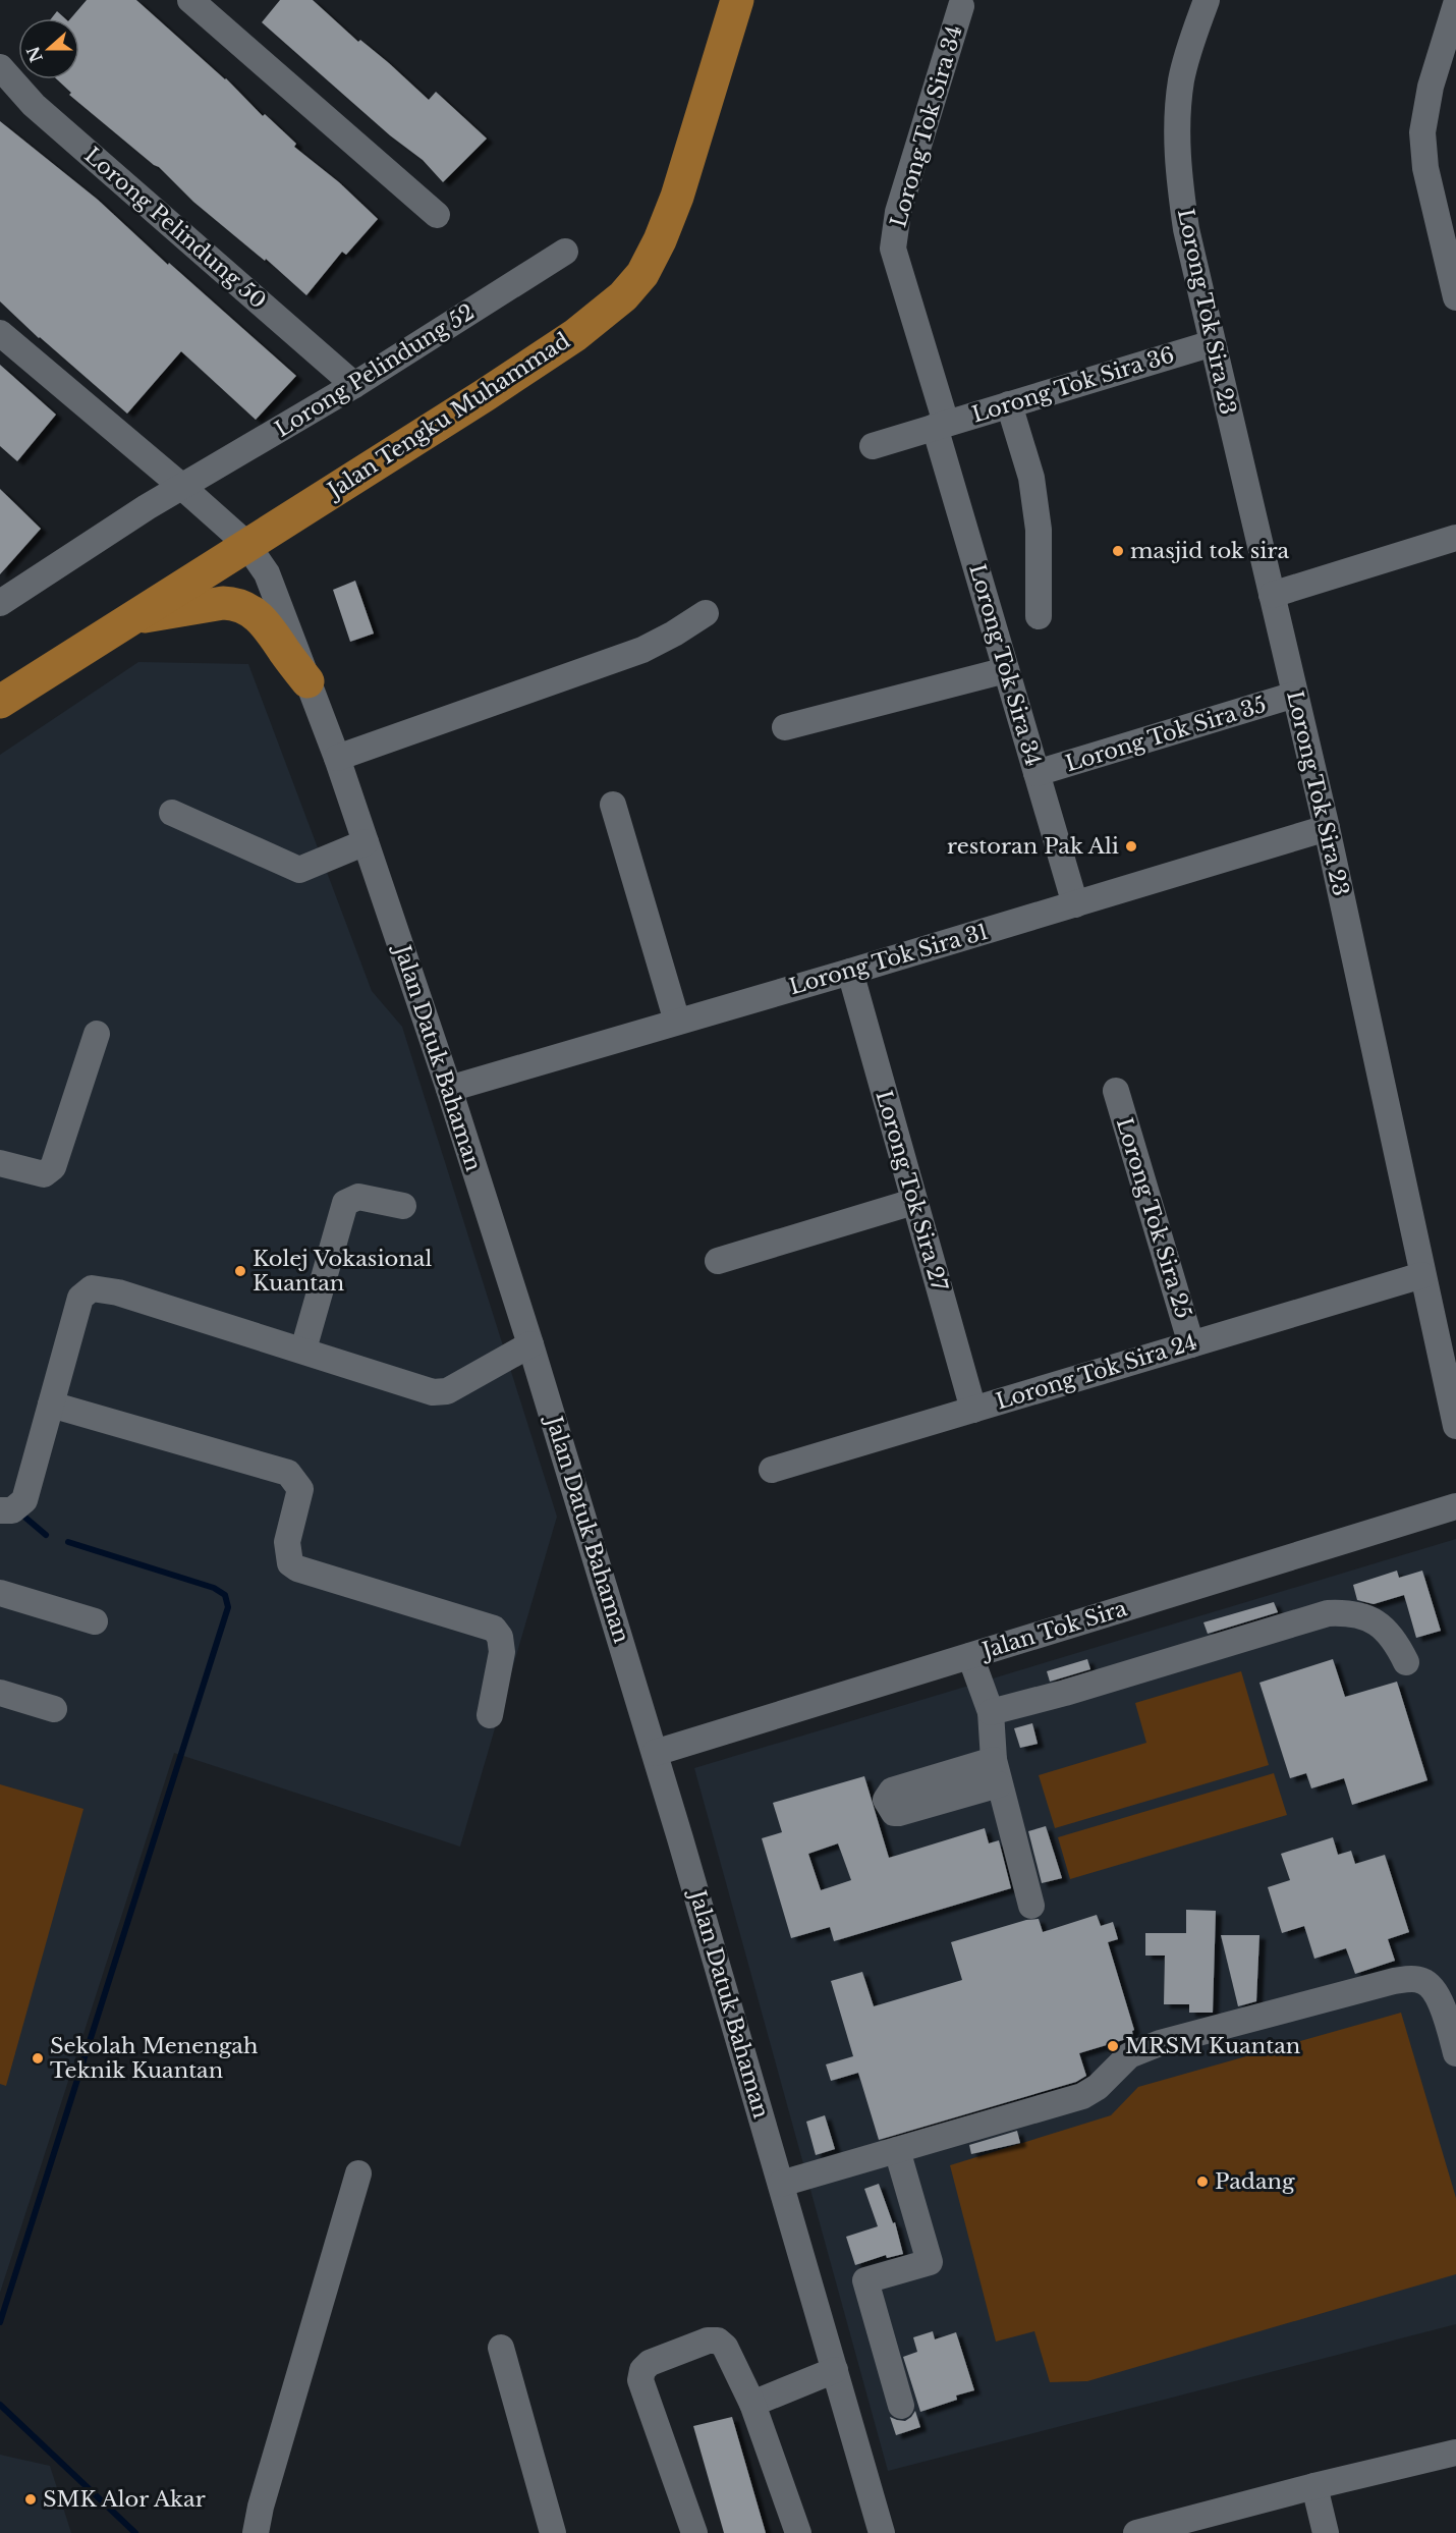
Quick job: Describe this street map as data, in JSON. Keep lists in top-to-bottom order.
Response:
{
  "streets": {
    "main road": ["Jalan Tengku Muhammad"],
    "street": [
      "Lorong Tok Sira 34",
      "Lorong Pelindung 50",
      "Lorong Tok Sira 23",
      "Lorong Pelindung 52",
      "Lorong Tok Sira 36",
      "Lorong Tok Sira 35",
      "Lorong Tok Sira 31",
      "Jalan Datuk Bahaman",
      "Lorong Tok Sira 27",
      "Lorong Tok Sira 25",
      "Lorong Tok Sira 24",
      "Jalan Tok Sira"
    ]
  },
  "crossings": [
    ["Lorong Tok Sira 34", "Lorong Tok Sira 36"],
    ["Lorong Tok Sira 34", "Lorong Tok Sira 35"],
    ["Lorong Tok Sira 34", "Lorong Tok Sira 31"],
    ["Lorong Pelindung 50", "Lorong Pelindung 52"],
    ["Lorong Tok Sira 23", "Lorong Tok Sira 36"],
    ["Lorong Tok Sira 23", "Lorong Tok Sira 35"],
    ["Lorong Tok Sira 23", "Lorong Tok Sira 31"],
    ["Lorong Tok Sira 23", "Lorong Tok Sira 24"],
    ["Lorong Pelindung 52", "Jalan Datuk Bahaman"],
    ["Jalan Tengku Muhammad", "Jalan Datuk Bahaman"],
    ["Lorong Tok Sira 31", "Jalan Datuk Bahaman"],
    ["Lorong Tok Sira 31", "Lorong Tok Sira 27"],
    ["Jalan Datuk Bahaman", "Jalan Tok Sira"],
    ["Lorong Tok Sira 27", "Lorong Tok Sira 24"],
    ["Lorong Tok Sira 25", "Lorong Tok Sira 24"]
  ],
  "places": [
    "masjid tok sira",
    "restoran Pak Ali",
    "Kolej Vokasional Kuantan",
    "MRSM Kuantan",
    "Sekolah Menengah Teknik Kuantan",
    "Padang",
    "SMK Alor Akar"
  ],
  "north": "left"
}
